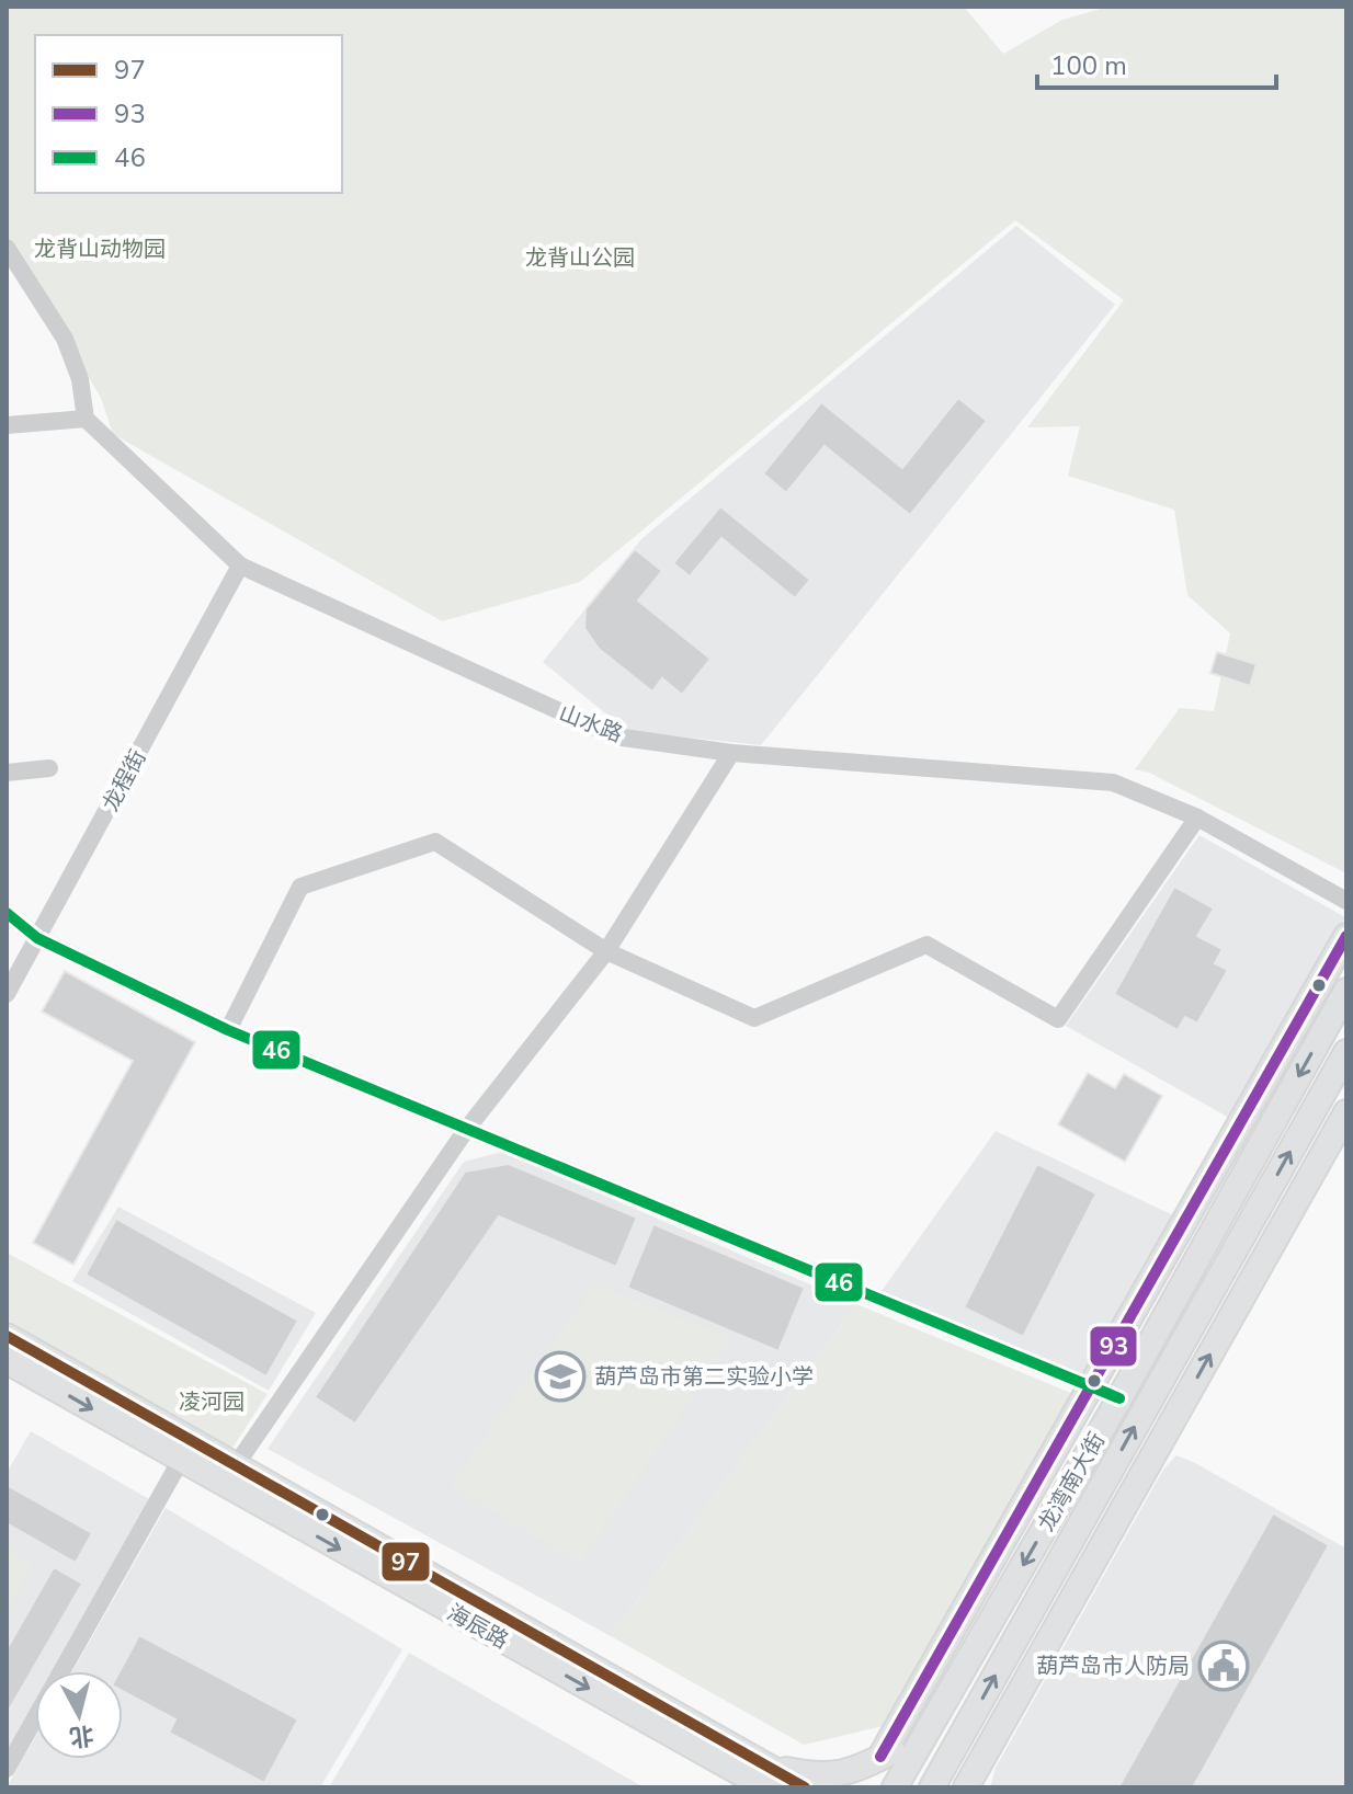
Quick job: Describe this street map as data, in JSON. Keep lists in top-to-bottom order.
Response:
{
  "streets": {
    "main road": ["龙湾南大街", "海辰路"],
    "street": ["山水路", "龙程街"]
  },
  "crossings": [
    ["山水路", "龙程街"]
  ],
  "parks": ["龙背山动物园", "龙背山公园", "凌河园"],
  "places": {
    "school or university": ["葫芦岛市第二实验小学"],
    "public building": ["葫芦岛市人防局"]
  },
  "lines": ["transit line 46", "transit line 93", "transit line 97"],
  "legend": ["97", "93", "46"],
  "scale_bar": "100 m",
  "north": "bottom"
}
